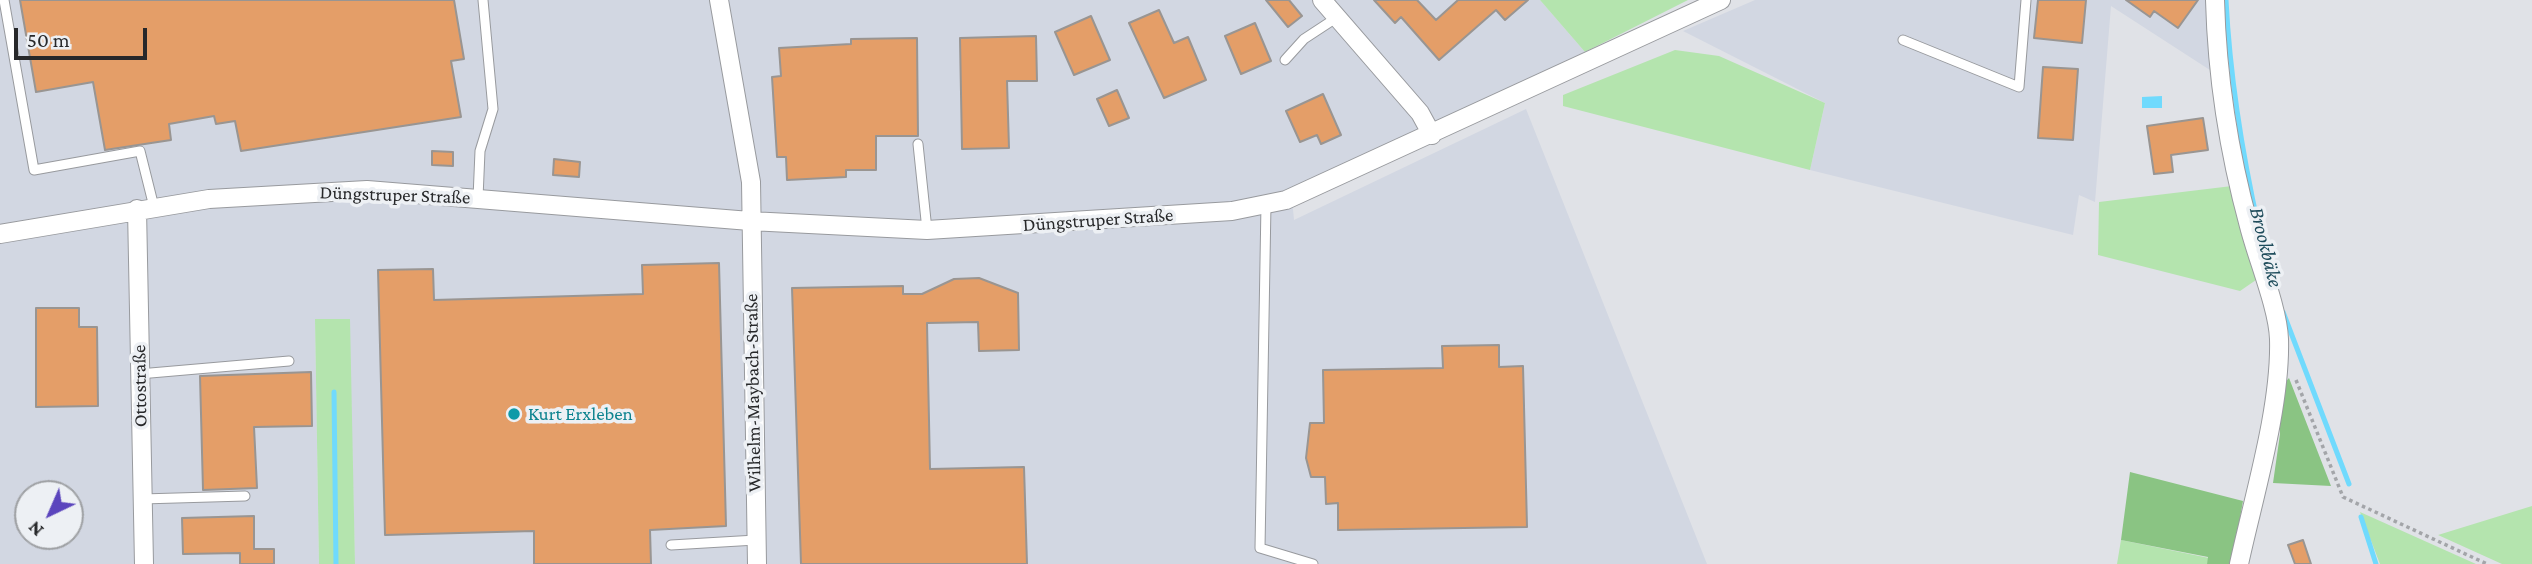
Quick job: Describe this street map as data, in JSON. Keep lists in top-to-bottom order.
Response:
{
  "streets": {
    "street": ["Düngstruper Straße", "Ottostraße", "Wilhelm-Maybach-Straße"]
  },
  "crossings": [
    ["Düngstruper Straße", "Ottostraße"],
    ["Düngstruper Straße", "Wilhelm-Maybach-Straße"]
  ],
  "water": ["Brookbäke"],
  "places": ["Kurt Erxleben"],
  "scale_bar": "50 m",
  "north": "bottom left"
}
